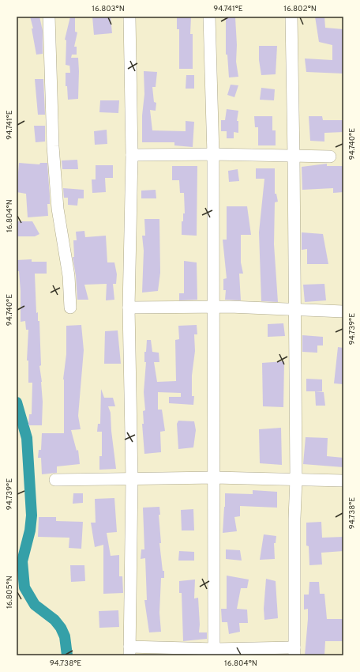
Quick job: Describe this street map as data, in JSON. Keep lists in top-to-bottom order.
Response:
{
  "coordinates": [
    "16.803°N",
    "94.741°E",
    "16.802°N",
    "94.740°E",
    "16.804°N",
    "94.739°E",
    "94.738°E",
    "16.805°N"
  ]
}
